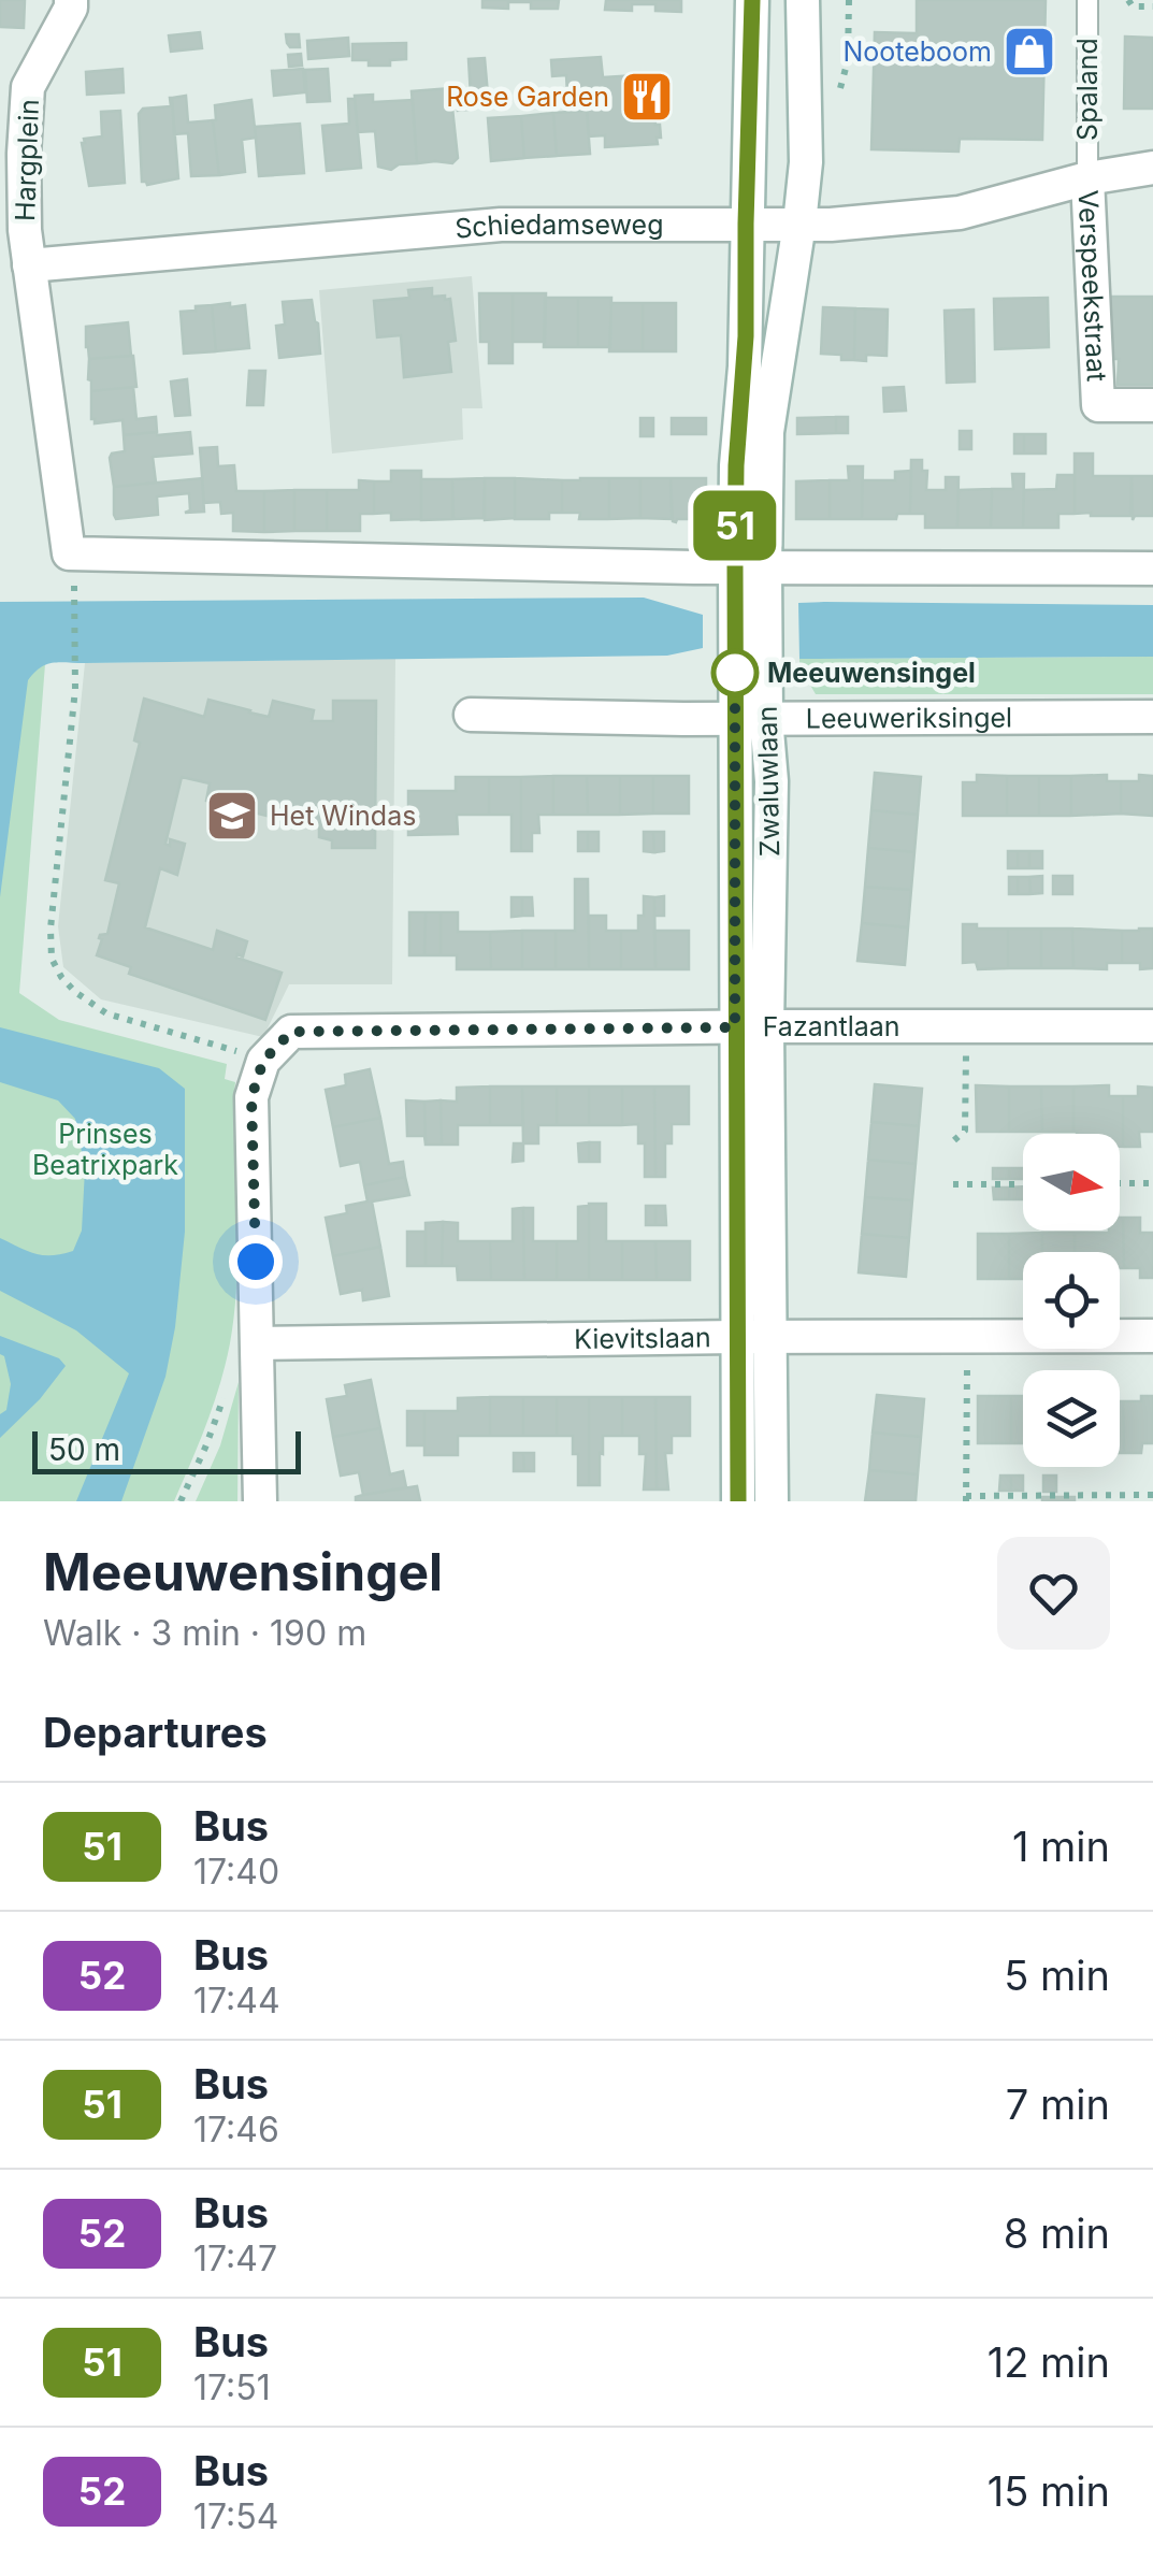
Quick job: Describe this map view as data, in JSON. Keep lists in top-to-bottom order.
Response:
{
  "streets": {
    "street": [
      "Hargplein",
      "Schiedamseweg",
      "Verspeekstraat",
      "Leeuweriksingel",
      "Zwaluwlaan",
      "Fazantlaan",
      "Kievitslaan"
    ],
    "lane": ["Spaland"]
  },
  "crossings": [
    ["Spaland", "Schiedamseweg"],
    ["Spaland", "Verspeekstraat"],
    ["Hargplein", "Schiedamseweg"],
    ["Schiedamseweg", "Verspeekstraat"],
    ["Schiedamseweg", "Zwaluwlaan"],
    ["Leeuweriksingel", "Zwaluwlaan"],
    ["Zwaluwlaan", "Fazantlaan"],
    ["Zwaluwlaan", "Kievitslaan"]
  ],
  "parks": ["Prinses Beatrixpark"],
  "places": {
    "shop": ["Nooteboom"],
    "restaurant": ["Rose Garden"],
    "other": ["Meeuwensingel"],
    "school or university": ["Het Windas"]
  },
  "lines": ["bus line 51"],
  "scale_bar": "50 m",
  "north": "right",
  "page": {
    "on_map": "51",
    "scale": "50 m",
    "heading": [
      ["Meeuwensingel", "Walk · 3 min · 190 m"],
      "Departures"
    ],
    "list": [
      {
        "mark": "51",
        "name": "Bus",
        "note": "17:40",
        "value": "1 min"
      },
      {
        "mark": "52",
        "name": "Bus",
        "note": "17:44",
        "value": "5 min"
      },
      {
        "mark": "51",
        "name": "Bus",
        "note": "17:46",
        "value": "7 min"
      },
      {
        "mark": "52",
        "name": "Bus",
        "note": "17:47",
        "value": "8 min"
      },
      {
        "mark": "51",
        "name": "Bus",
        "note": "17:51",
        "value": "12 min"
      },
      {
        "mark": "52",
        "name": "Bus",
        "note": "17:54",
        "value": "15 min"
      }
    ]
  }
}
